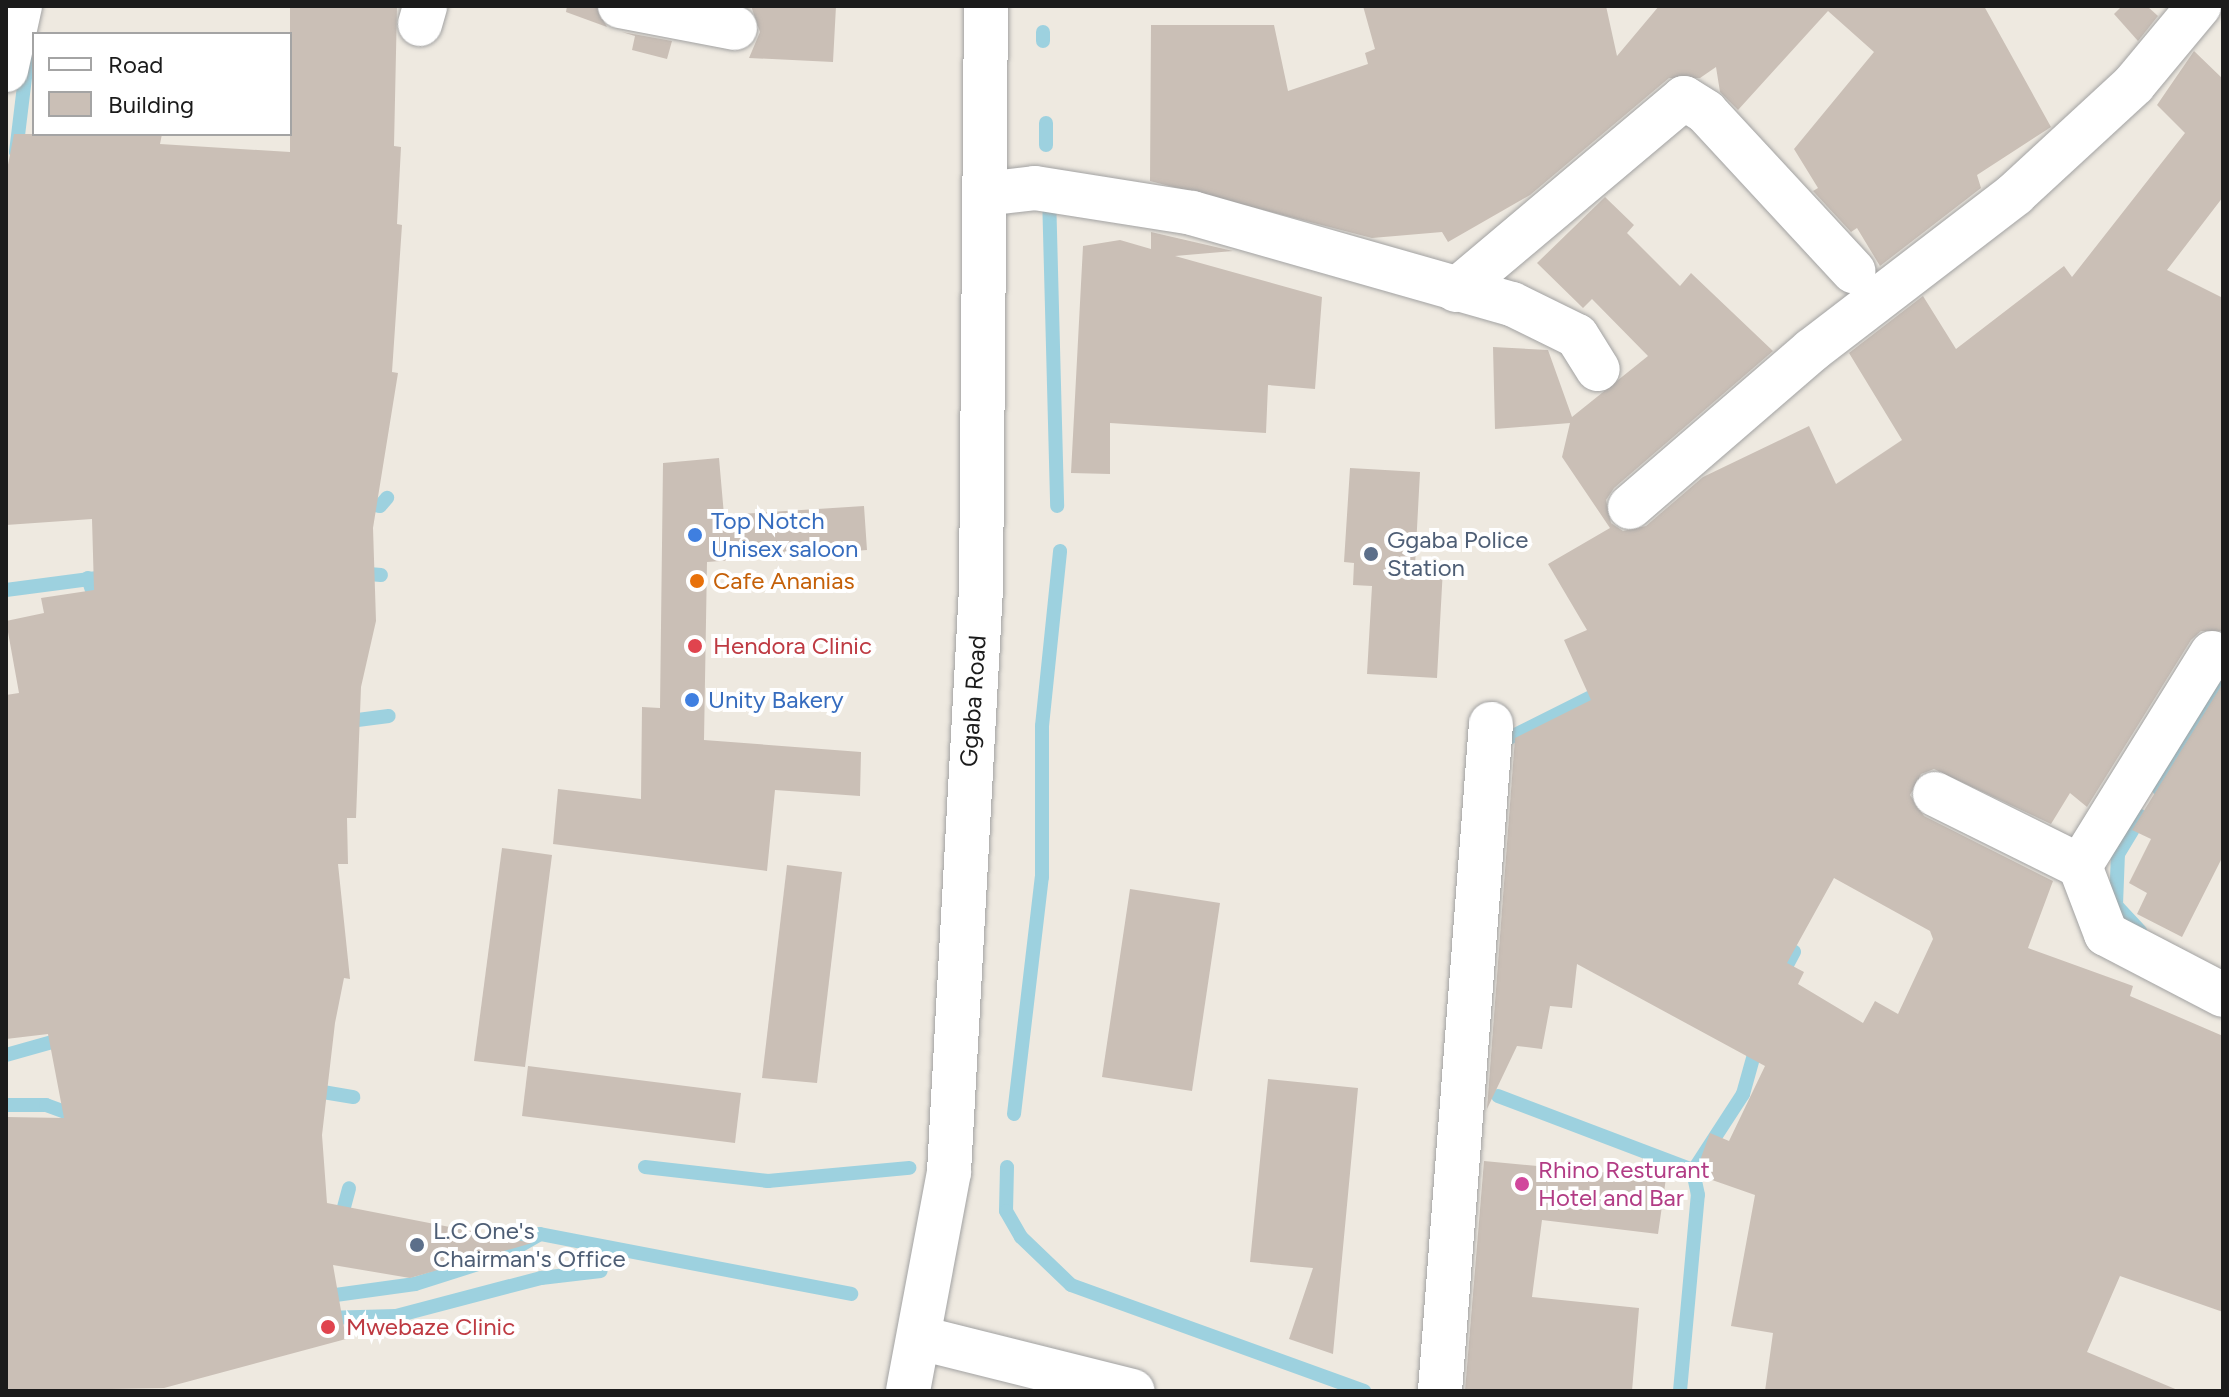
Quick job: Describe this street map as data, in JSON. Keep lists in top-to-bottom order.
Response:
{
  "streets": {
    "street": ["Ggaba Road"]
  },
  "places": [
    "Top Notch Unisex saloon",
    "Ggaba Police Station",
    "Cafe Ananias",
    "Hendora Clinic",
    "Unity Bakery",
    "Rhino Resturant Hotel and Bar",
    "L.C One's Chairman's Office",
    "Mwebaze Clinic"
  ],
  "legend": ["Road", "Building"]
}
